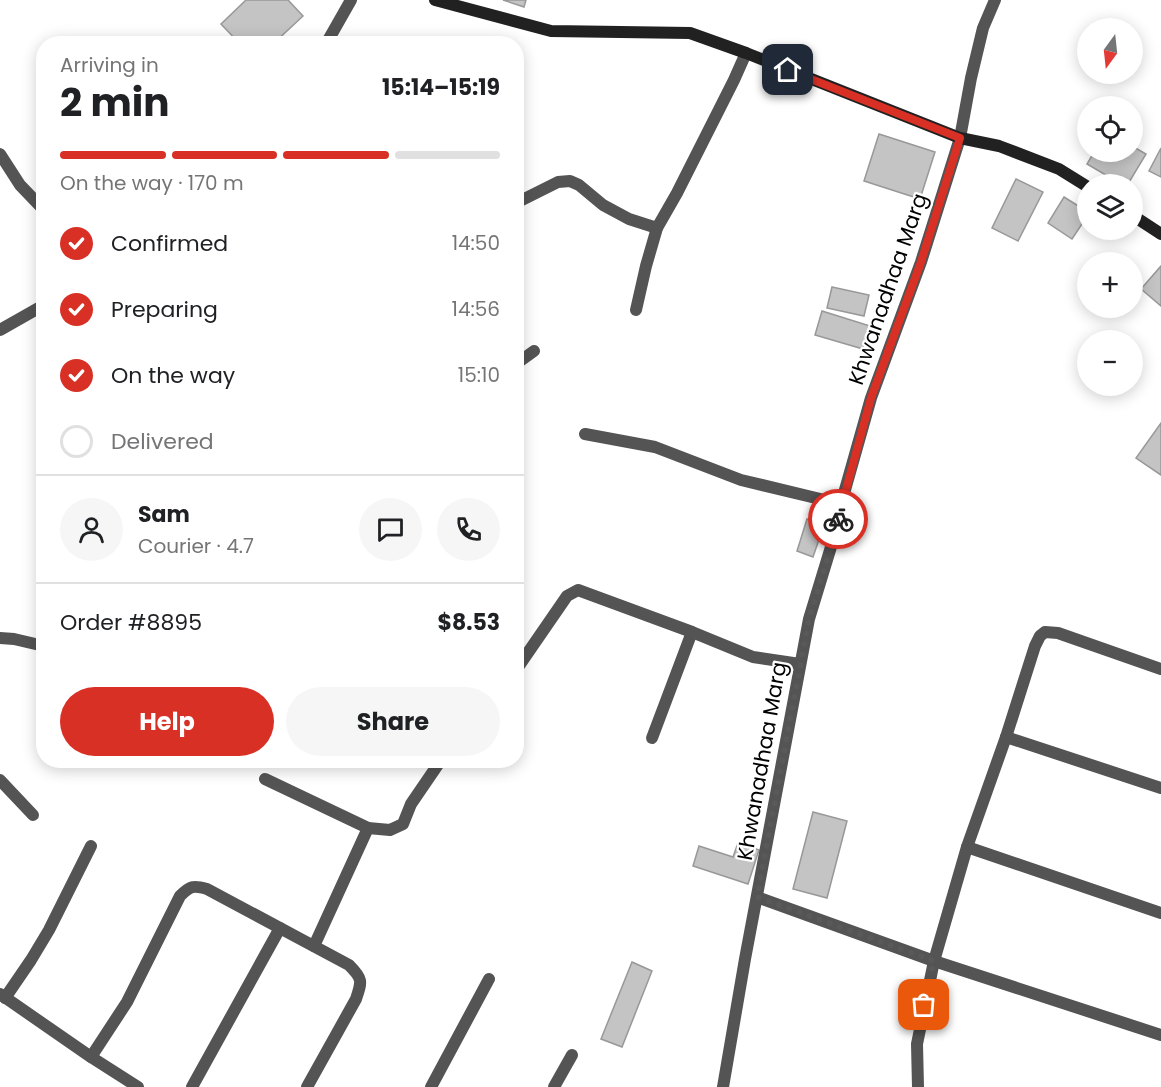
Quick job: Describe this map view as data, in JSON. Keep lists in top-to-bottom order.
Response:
{
  "streets": {
    "street": ["Khwanadhaa Marg"]
  },
  "north": "bottom",
  "page": {
    "map_buttons": ["+", "−"],
    "heading": ["2 min", "Arriving in", "15:14–15:19"],
    "panel": [
      "Sam",
      "Courier · 4.7",
      "Order #8895",
      "$8.53"
    ],
    "bar": "On the way · 170 m",
    "list": [
      ["Confirmed", "14:50"],
      ["Preparing", "14:56"],
      ["On the way", "15:10"],
      "Delivered"
    ],
    "buttons": ["Help", "Share"]
  }
}
